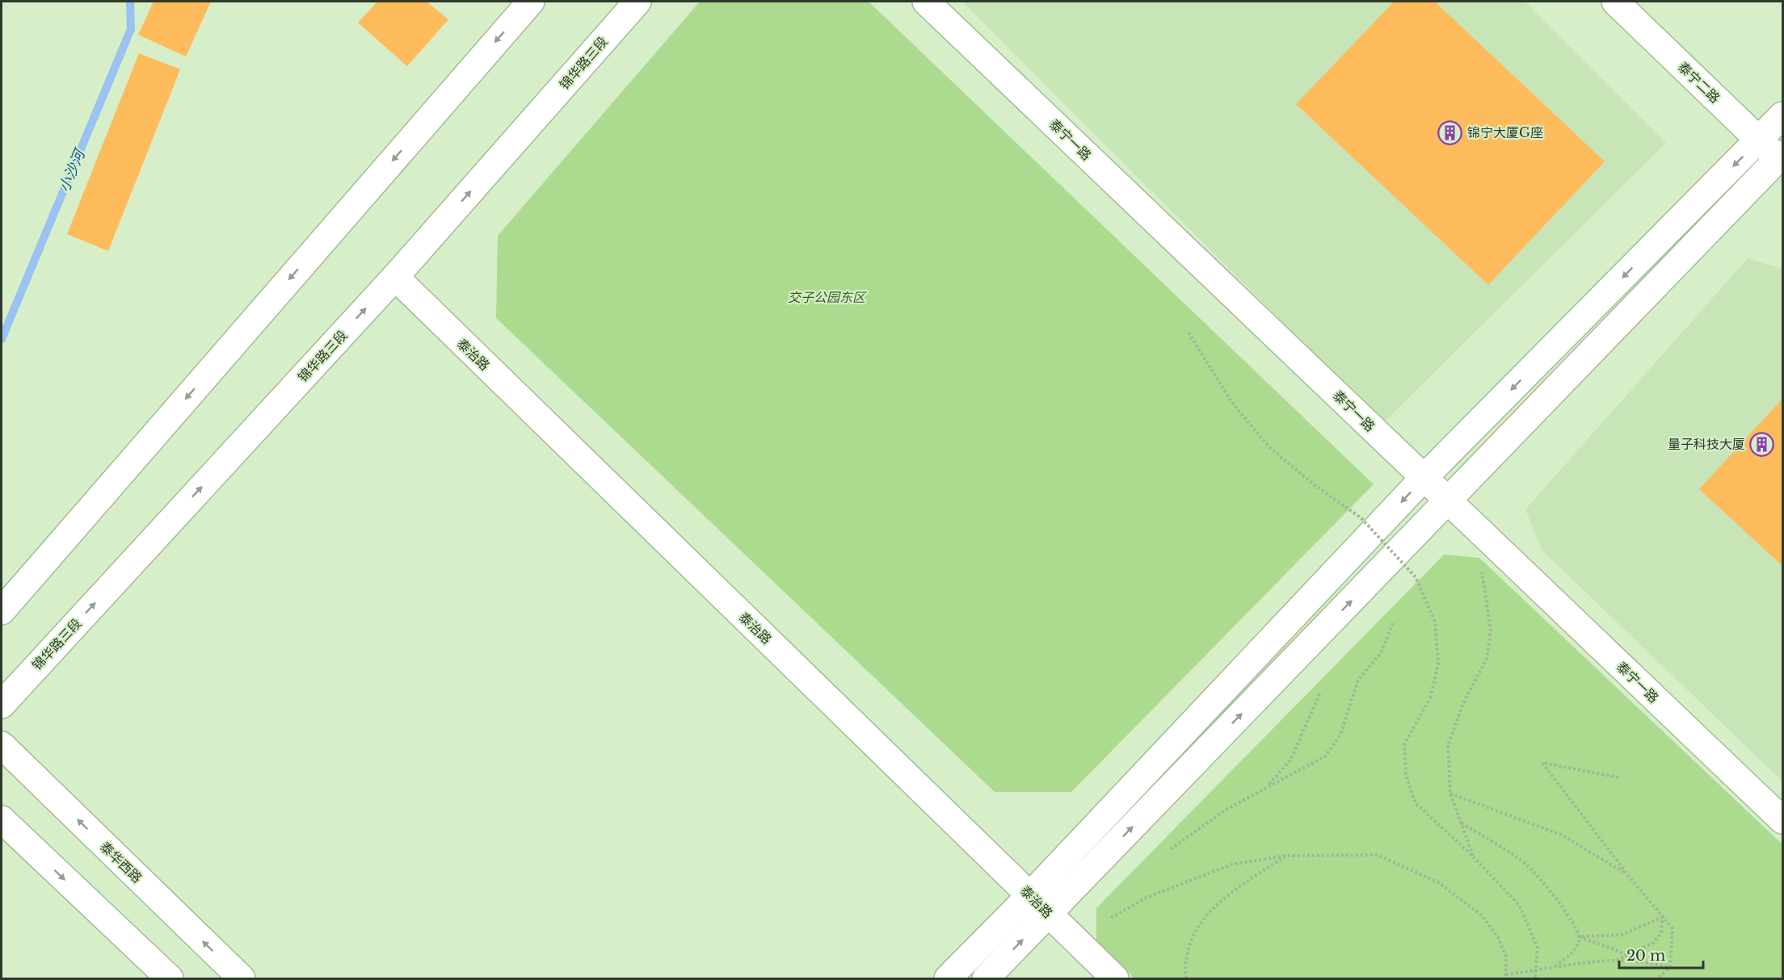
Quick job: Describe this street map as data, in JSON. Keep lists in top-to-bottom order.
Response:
{
  "streets": {
    "street": [
      "锦华路三段",
      "泰宁二路",
      "泰宁一路",
      "泰治路",
      "泰华西路"
    ]
  },
  "crossings": [
    ["锦华路三段", "泰治路"]
  ],
  "water": ["小沙河"],
  "parks": ["交子公园东区"],
  "places": {
    "building": ["锦宁大厦G座", "量子科技大厦"]
  },
  "scale_bar": "20 m"
}
